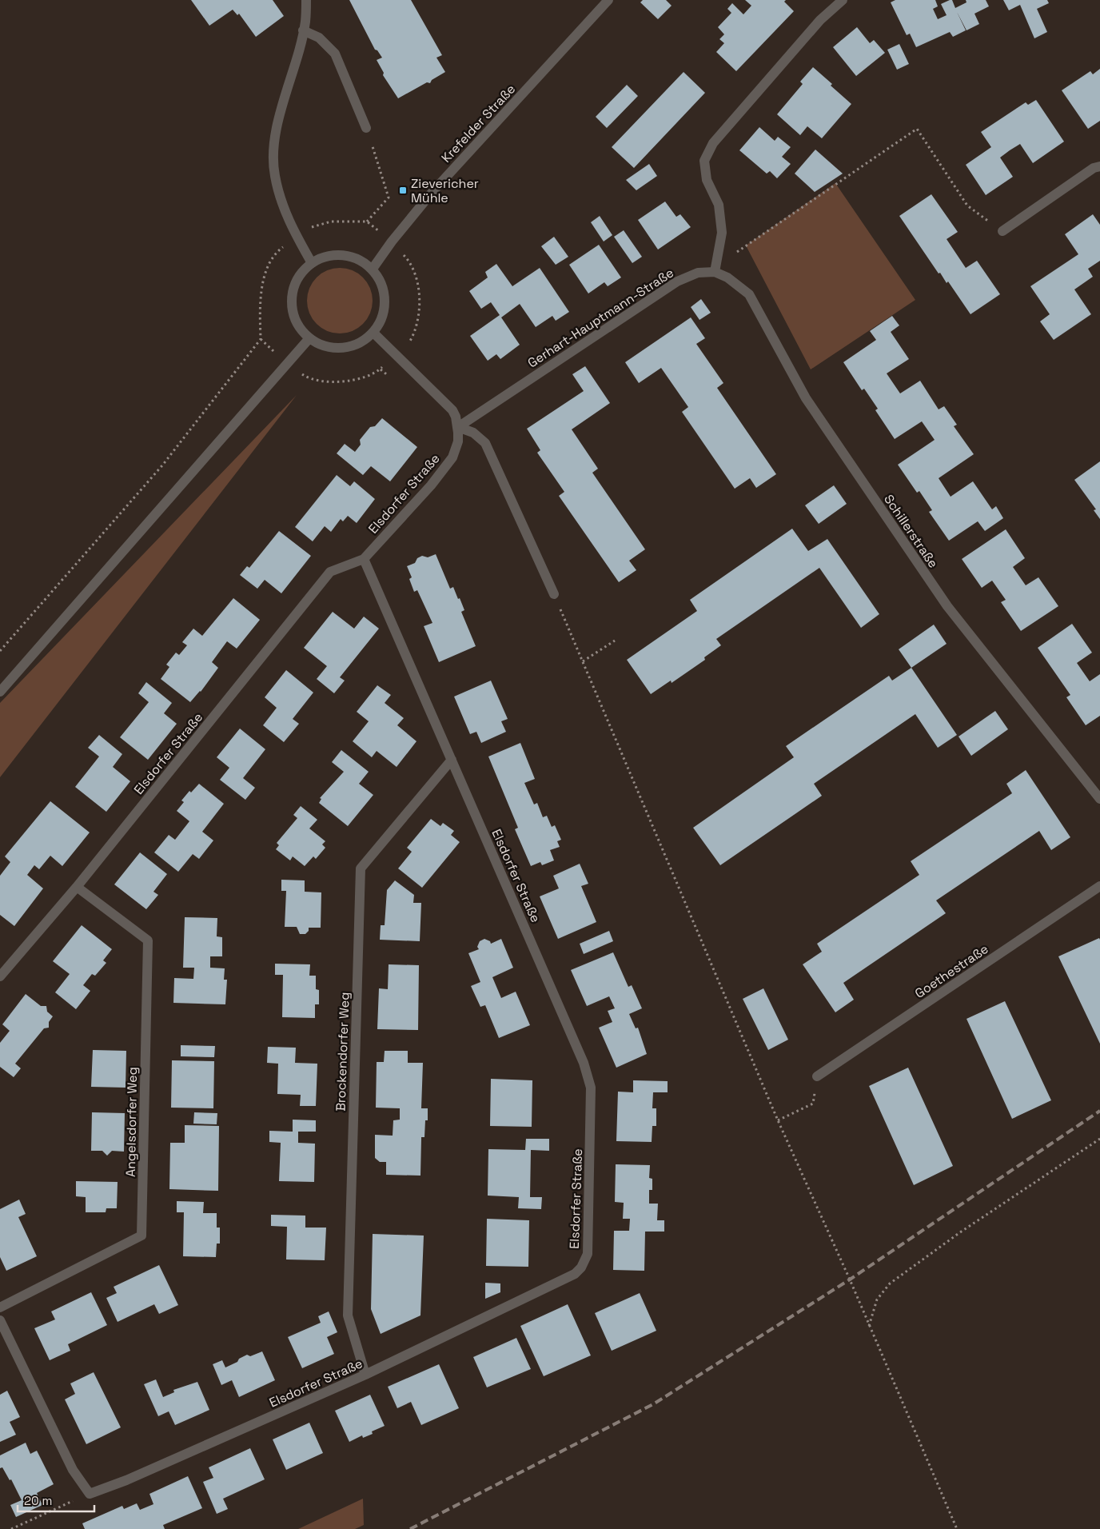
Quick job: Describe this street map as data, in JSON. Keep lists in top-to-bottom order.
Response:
{
  "streets": {
    "street": [
      "Krefelder Straße",
      "Gerhart-Hauptmann-Straße",
      "Elsdorfer Straße",
      "Schillerstraße",
      "Goethestraße",
      "Brockendorfer Weg",
      "Angelsdorfer Weg"
    ]
  },
  "crossings": [
    ["Krefelder Straße", "Elsdorfer Straße"],
    ["Gerhart-Hauptmann-Straße", "Elsdorfer Straße"],
    ["Gerhart-Hauptmann-Straße", "Schillerstraße"],
    ["Elsdorfer Straße", "Brockendorfer Weg"],
    ["Elsdorfer Straße", "Angelsdorfer Weg"]
  ],
  "places": {
    "transit": ["Zievericher Mühle"]
  },
  "scale_bar": "20 m"
}
